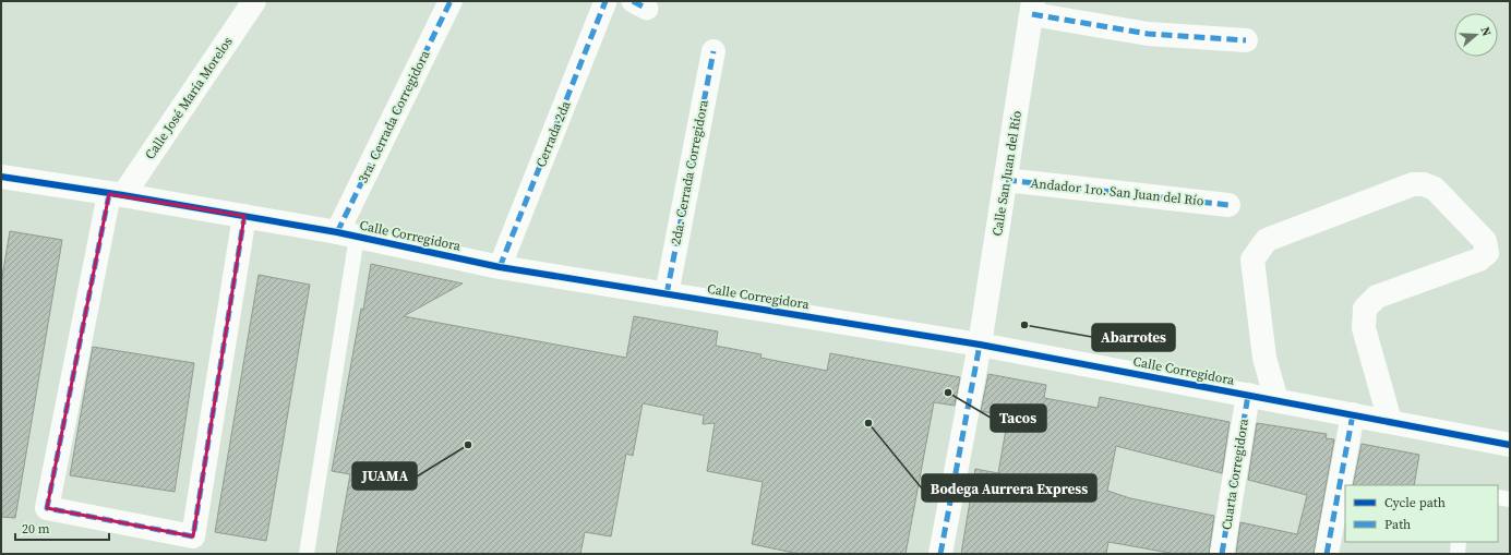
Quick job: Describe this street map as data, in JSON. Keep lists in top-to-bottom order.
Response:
{
  "streets": {
    "street": [
      "Calle José María Morelos",
      "3ra. Cerrada Corregidora",
      "Cerrada 2da",
      "2da. Cerrada Corregidora",
      "Calle San Juan del Río",
      "Andador 1ro. San Juan del Río",
      "Calle Corregidora",
      "Cuarta Corregidora"
    ]
  },
  "crossings": [
    ["Calle José María Morelos", "Calle Corregidora"],
    ["3ra. Cerrada Corregidora", "Calle Corregidora"],
    ["Cerrada 2da", "Calle Corregidora"],
    ["2da. Cerrada Corregidora", "Calle Corregidora"],
    ["Calle San Juan del Río", "Andador 1ro. San Juan del Río"],
    ["Calle San Juan del Río", "Calle Corregidora"],
    ["Calle Corregidora", "Cuarta Corregidora"]
  ],
  "places": [
    "Abarrotes",
    "Tacos",
    "Bodega Aurrera Express",
    "JUAMA"
  ],
  "legend": ["Cycle path", "Path"],
  "scale_bar": "20 m",
  "north": "right"
}
